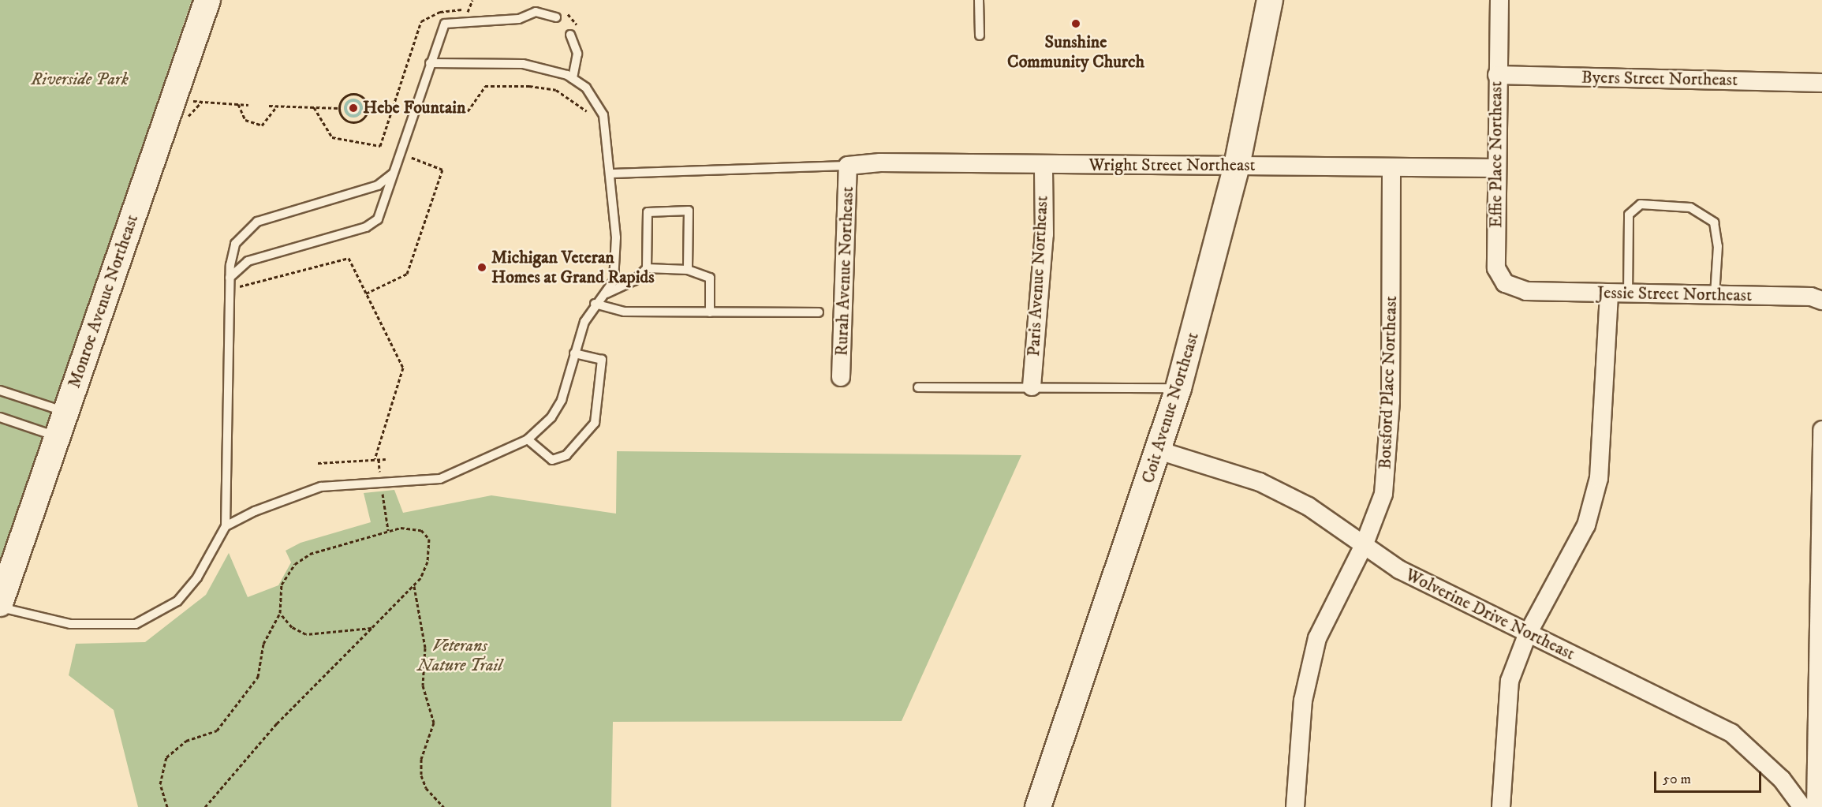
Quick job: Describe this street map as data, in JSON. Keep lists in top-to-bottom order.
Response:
{
  "streets": {
    "main road": ["Monroe Avenue Northeast", "Coit Avenue Northeast"],
    "street": [
      "Byers Street Northeast",
      "Effie Place Northeast",
      "Wright Street Northeast",
      "Rurah Avenue Northeast",
      "Paris Avenue Northeast",
      "Jessie Street Northeast",
      "Botsford Place Northeast",
      "Wolverine Drive Northeast"
    ]
  },
  "crossings": [
    ["Byers Street Northeast", "Effie Place Northeast"],
    ["Effie Place Northeast", "Wright Street Northeast"],
    ["Effie Place Northeast", "Jessie Street Northeast"],
    ["Wright Street Northeast", "Rurah Avenue Northeast"],
    ["Wright Street Northeast", "Paris Avenue Northeast"],
    ["Wright Street Northeast", "Botsford Place Northeast"],
    ["Wright Street Northeast", "Coit Avenue Northeast"],
    ["Botsford Place Northeast", "Wolverine Drive Northeast"],
    ["Coit Avenue Northeast", "Wolverine Drive Northeast"]
  ],
  "parks": ["Riverside Park", "Veterans Nature Trail"],
  "places": ["Sunshine Community Church", "Hebe Fountain", "Michigan Veteran Homes at Grand Rapids"],
  "scale_bar": "50 m"
}
